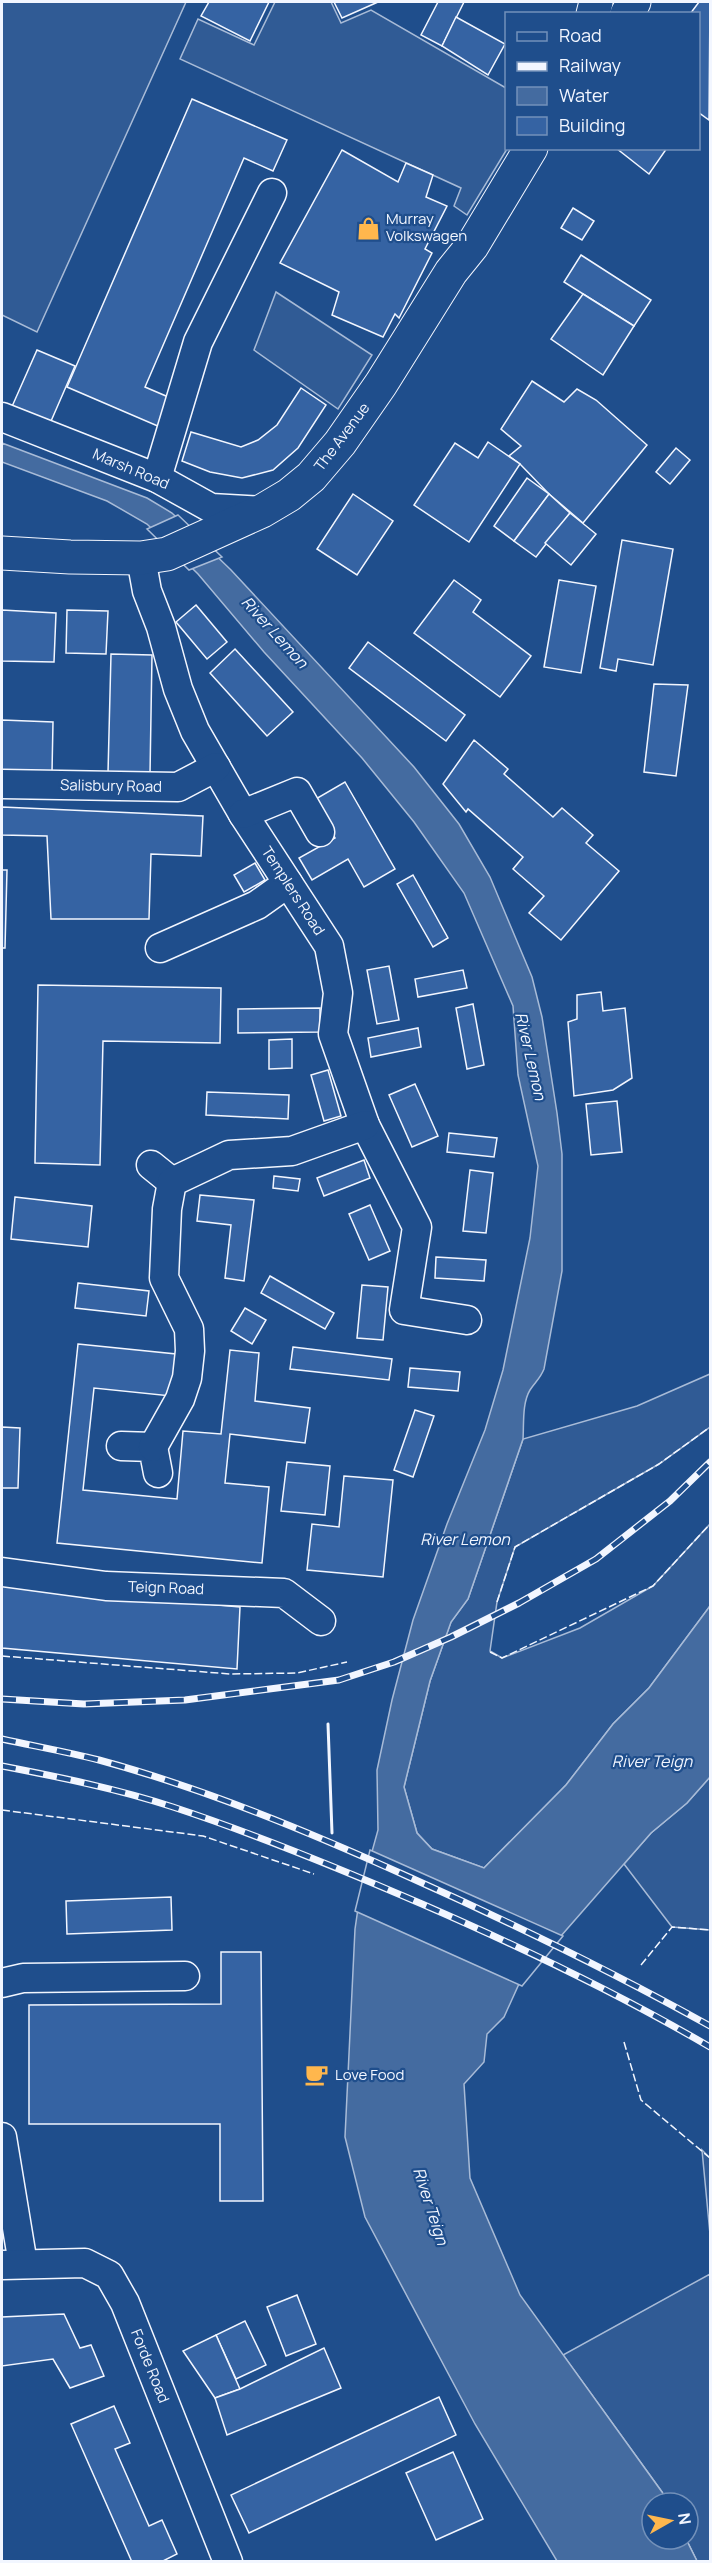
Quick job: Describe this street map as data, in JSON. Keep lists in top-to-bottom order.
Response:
{
  "streets": {
    "main road": ["The Avenue"],
    "street": [
      "Marsh Road",
      "Salisbury Road",
      "Templers Road",
      "Teign Road",
      "Forde Road"
    ]
  },
  "crossings": [
    ["The Avenue", "Marsh Road"],
    ["The Avenue", "Templers Road"],
    ["Salisbury Road", "Templers Road"]
  ],
  "water": ["River Lemon", "River Teign"],
  "places": {
    "shop": ["Murray Volkswagen"],
    "cafe": ["Love Food"]
  },
  "legend": [
    "Road",
    "Railway",
    "Water",
    "Building"
  ],
  "north": "right"
}
